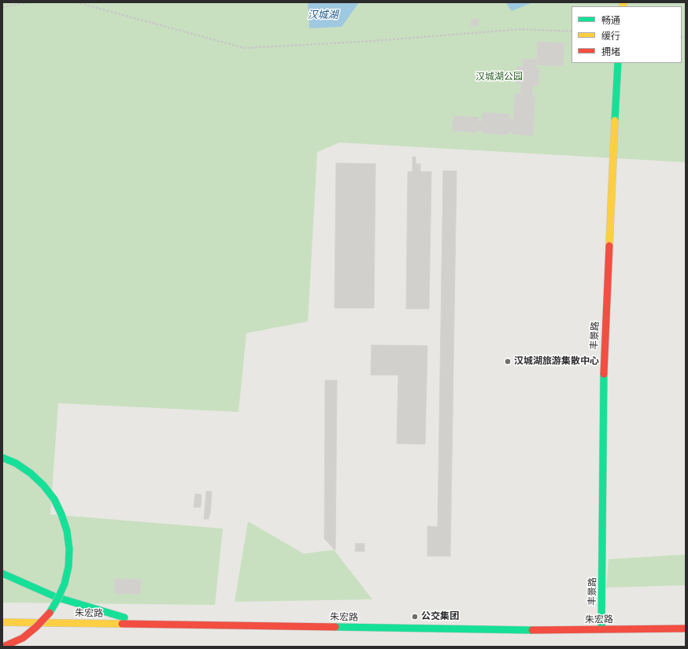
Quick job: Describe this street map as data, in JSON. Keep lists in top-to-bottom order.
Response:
{
  "streets": {
    "main road": ["丰景路", "朱宏路"]
  },
  "crossings": [
    ["丰景路", "朱宏路"]
  ],
  "water": ["汉城湖"],
  "parks": ["汉城湖公园"],
  "places": ["汉城湖旅游集散中心", "公交集团"],
  "legend": ["畅通", "缓行", "拥堵"]
}
